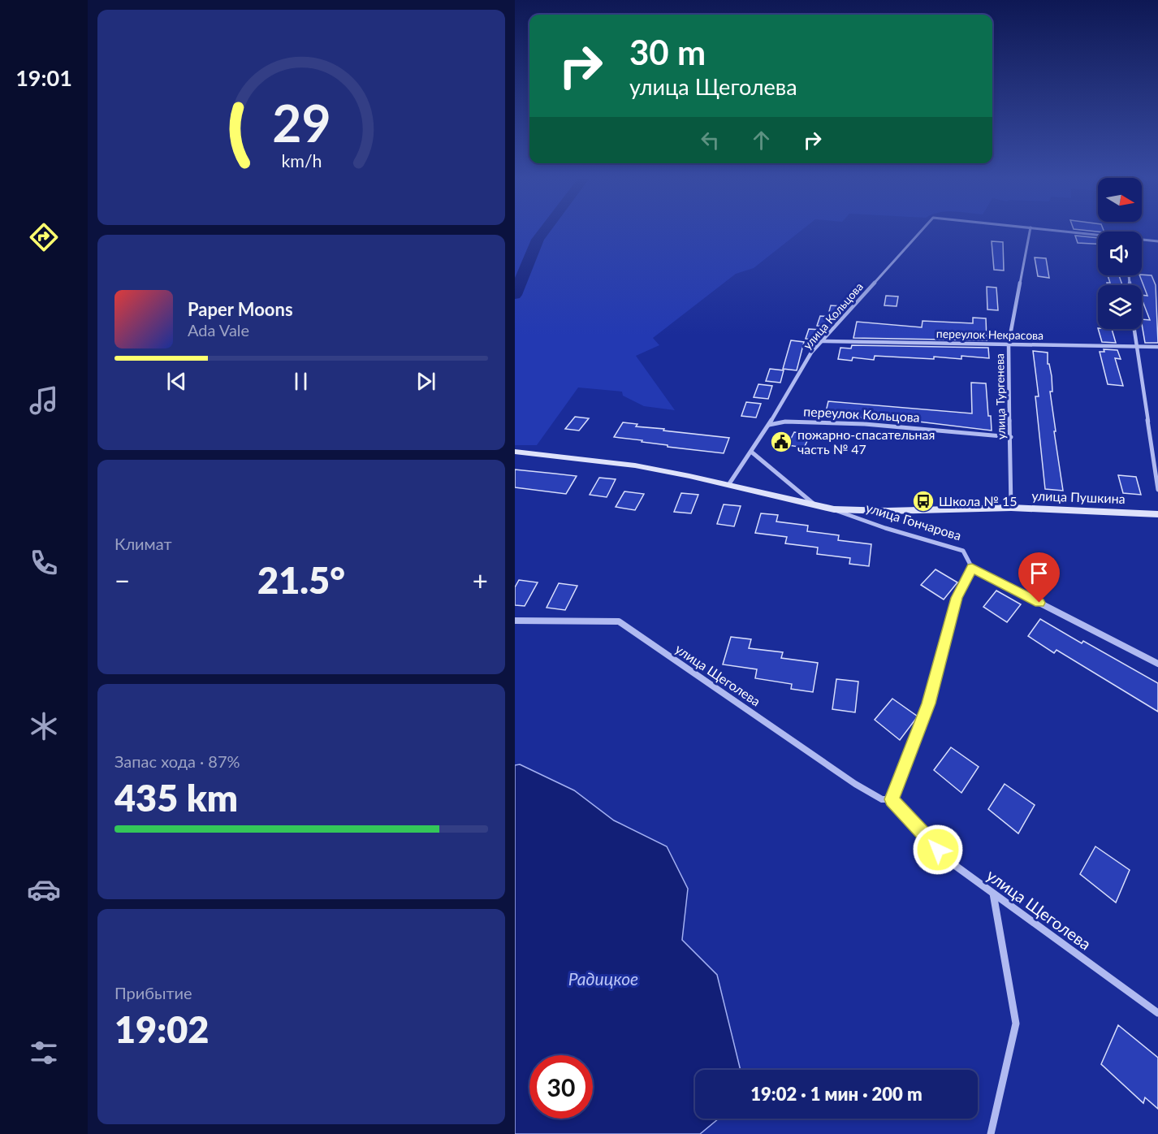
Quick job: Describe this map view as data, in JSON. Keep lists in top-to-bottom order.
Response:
{
  "streets": {
    "street": [
      "улица Кольцова",
      "переулок Некрасова",
      "улица Тургенева",
      "переулок Кольцова",
      "улица Пушкина",
      "улица Гончарова",
      "улица Щеголева"
    ]
  },
  "crossings": [
    ["улица Кольцова", "переулок Некрасова"],
    ["улица Кольцова", "переулок Кольцова"],
    ["улица Кольцова", "улица Гончарова"],
    ["переулок Некрасова", "улица Тургенева"],
    ["улица Тургенева", "переулок Кольцова"],
    ["улица Тургенева", "улица Пушкина"],
    ["улица Пушкина", "улица Гончарова"]
  ],
  "water": ["Радицкое"],
  "places": {
    "public building": ["пожарно-спасательная часть № 47"],
    "bus stop": ["Школа № 15"]
  },
  "north": "right",
  "page": {
    "tabs": "19:01",
    "turn": ["30 m", "улица Щеголева"],
    "song": ["Paper Moons", "Ada Vale"],
    "tile": [
      "Климат",
      ["Запас хода · 87%", "435 km"],
      ["Прибытие", "19:02"]
    ],
    "heat": ["−", "21.5°", "+"],
    "limit": "30",
    "trip": "19:02 · 1 мин · 200 m",
    "gauge": ["29", "km/h"]
  }
}
